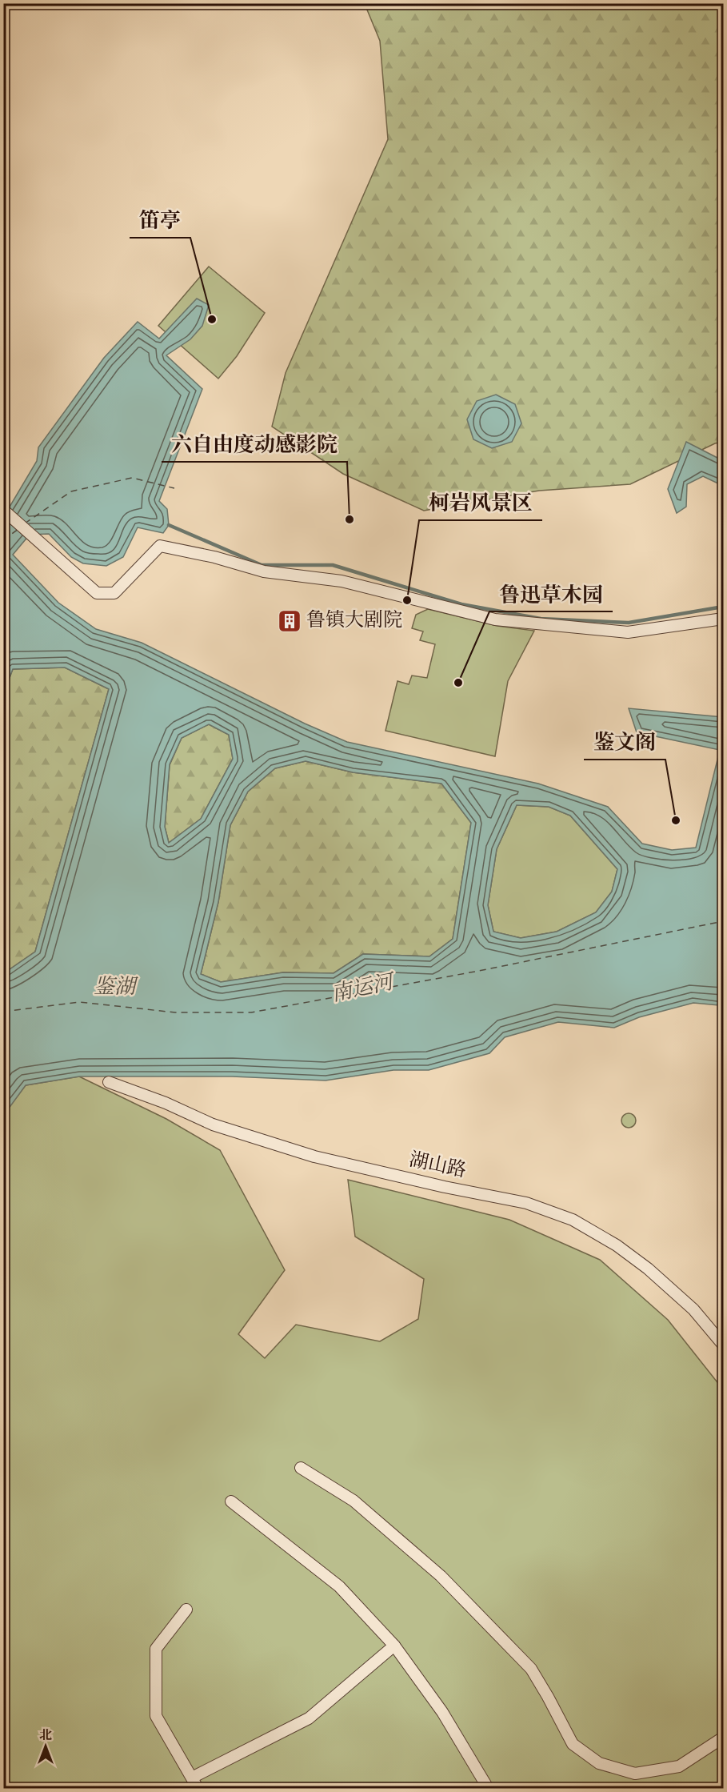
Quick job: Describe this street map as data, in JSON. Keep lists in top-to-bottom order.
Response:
{
  "streets": {
    "street": ["湖山路"]
  },
  "water": ["鉴湖", "南运河"],
  "places": {
    "other": [
      "笛亭",
      "六自由度动感影院",
      "柯岩风景区",
      "鲁迅草木园",
      "鉴文阁"
    ],
    "building": ["鲁镇大剧院"]
  },
  "north": "top"
}
